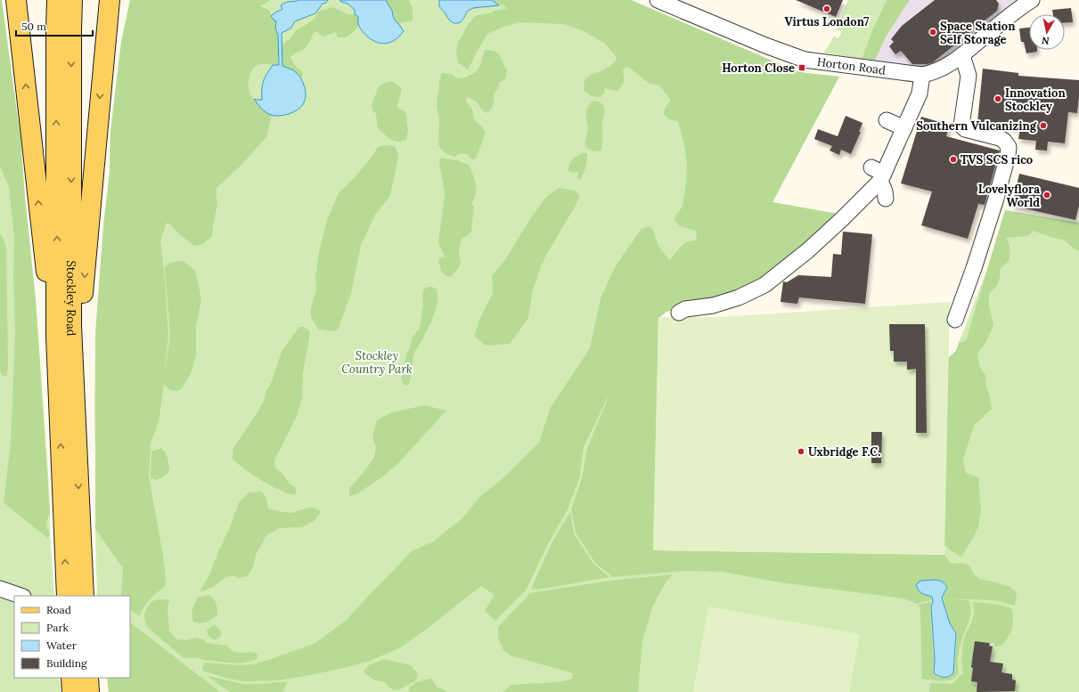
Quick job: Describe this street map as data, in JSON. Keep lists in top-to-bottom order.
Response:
{
  "streets": {
    "main road": ["Stockley Road"],
    "street": ["Horton Road"]
  },
  "parks": ["Stockley Country Park"],
  "places": {
    "other": [
      "Virtus London7",
      "Space Station Self Storage",
      "Innovation Stockley",
      "Southern Vulcanizing",
      "TVS SCS rico",
      "Lovelyflora World",
      "Uxbridge F.C."
    ],
    "transit": ["Horton Close"]
  },
  "legend": [
    "Road",
    "Park",
    "Water",
    "Building"
  ],
  "scale_bar": "50 m",
  "north": "bottom"
}
